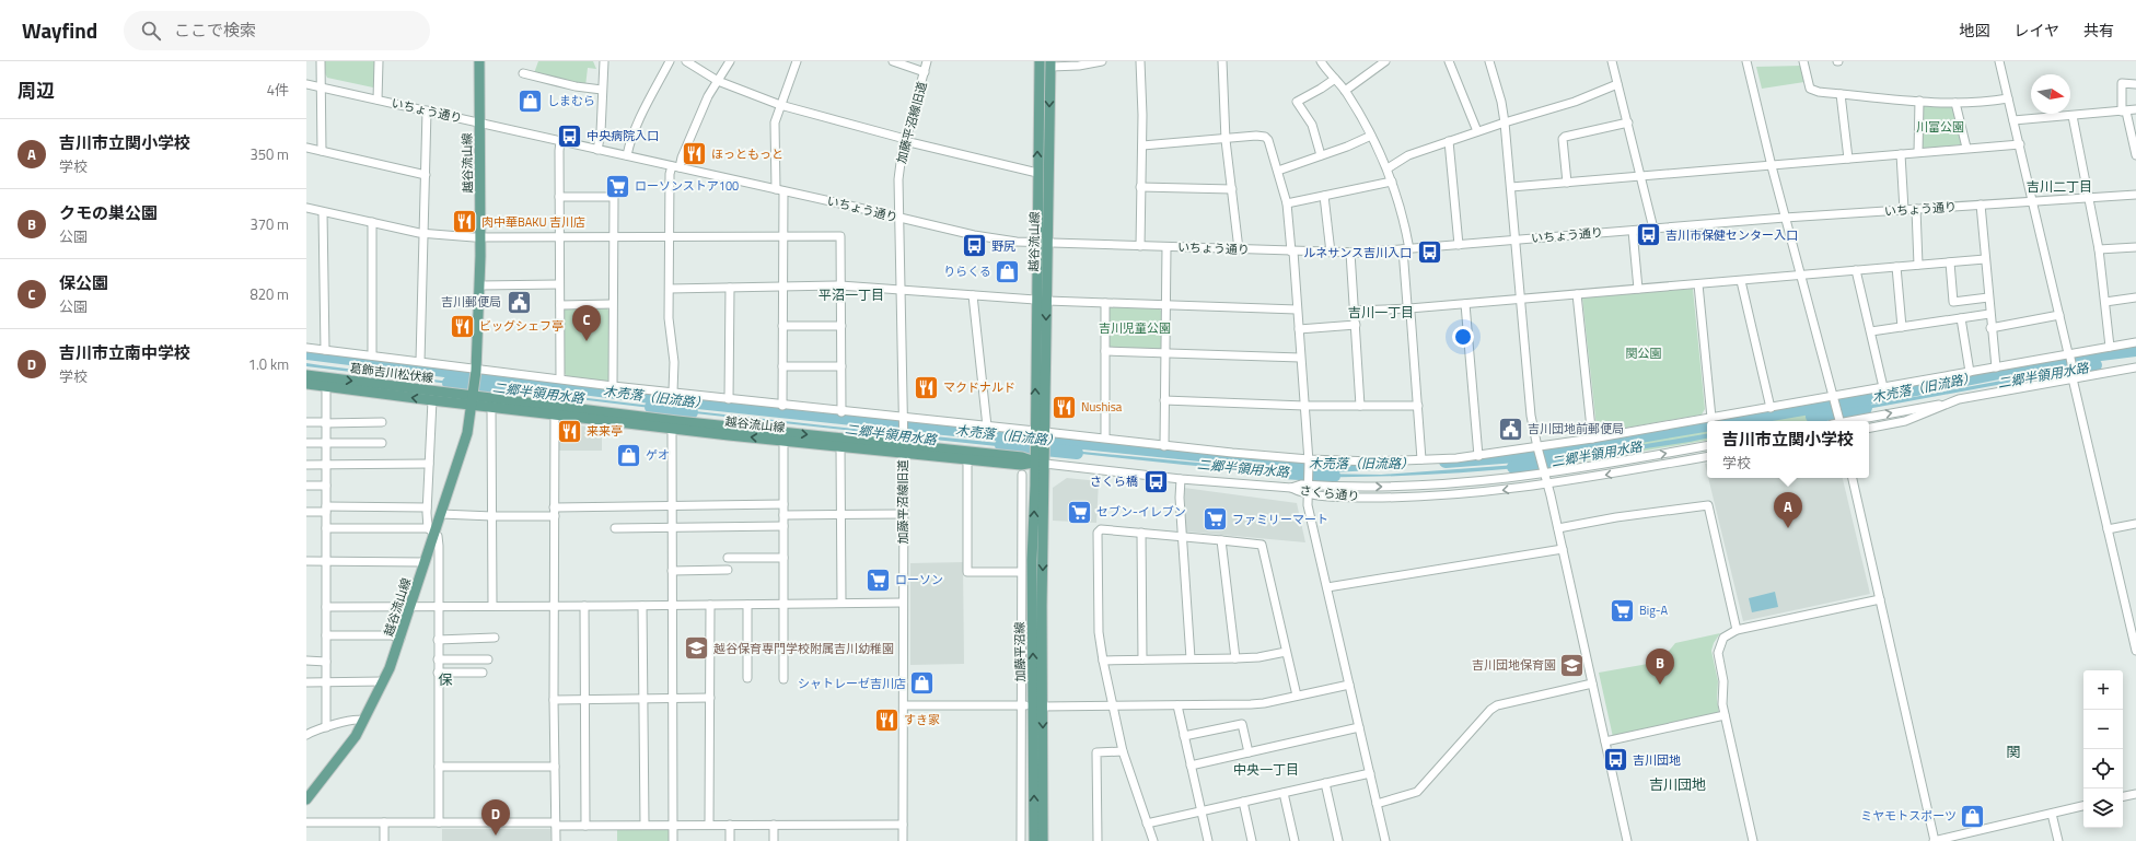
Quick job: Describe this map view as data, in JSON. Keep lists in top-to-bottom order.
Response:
{
  "streets": {
    "main road": ["越谷流山線", "葛飾吉川松伏線", "加藤平沼線"],
    "street": ["いちょう通り", "加藤平沼線旧道", "さくら通り"]
  },
  "crossings": [
    ["いちょう通り", "加藤平沼線旧道"],
    ["いちょう通り", "越谷流山線"],
    ["加藤平沼線旧道", "越谷流山線"],
    ["越谷流山線", "葛飾吉川松伏線"],
    ["越谷流山線", "さくら通り"],
    ["越谷流山線", "加藤平沼線"],
    ["さくら通り", "加藤平沼線"]
  ],
  "districts": [
    "吉川二丁目",
    "平沼一丁目",
    "吉川一丁目",
    "保",
    "関",
    "中央一丁目",
    "吉川団地"
  ],
  "water": ["二郷半領用水路", "木売落（旧流路）"],
  "parks": ["川富公園", "吉川児童公園", "関公園"],
  "places": {
    "shop": [
      "しまむら",
      "りらくる",
      "ゲオ",
      "シャトレーゼ吉川店",
      "ミヤモトスポーツ"
    ],
    "bus stop": [
      "中央病院入口",
      "吉川市保健センター入口",
      "野尻",
      "ルネサンス吉川入口",
      "さくら橋",
      "吉川団地"
    ],
    "restaurant": [
      "ほっともっと",
      "肉中華BAKU 吉川店",
      "ビッグシェフ亭",
      "マクドナルド",
      "Nushisa",
      "来来亭",
      "すき家"
    ],
    "supermarket": [
      "ローソンストア100",
      "セブン-イレブン",
      "ファミリーマート",
      "ローソン",
      "Big-A"
    ],
    "public building": ["吉川郵便局", "吉川団地前郵便局"],
    "school or university": ["越谷保育専門学校附属吉川幼稚園", "吉川団地保育園"]
  },
  "north": "right",
  "page": {
    "header": "Wayfind",
    "search": "ここで検索",
    "nav": ["地図", "レイヤ", "共有"],
    "heading": ["周辺", "4件"],
    "list": [
      {
        "mark": "A",
        "name": "吉川市立関小学校",
        "note": "学校",
        "value": "350 m"
      },
      {
        "mark": "B",
        "name": "クモの巣公園",
        "note": "公園",
        "value": "370 m"
      },
      {
        "mark": "C",
        "name": "保公園",
        "note": "公園",
        "value": "820 m"
      },
      {
        "mark": "D",
        "name": "吉川市立南中学校",
        "note": "学校",
        "value": "1.0 km"
      }
    ],
    "pins": [
      "C",
      "A",
      "B",
      "D"
    ],
    "popup": ["吉川市立関小学校", "学校"],
    "map_buttons": ["+", "−"]
  }
}
